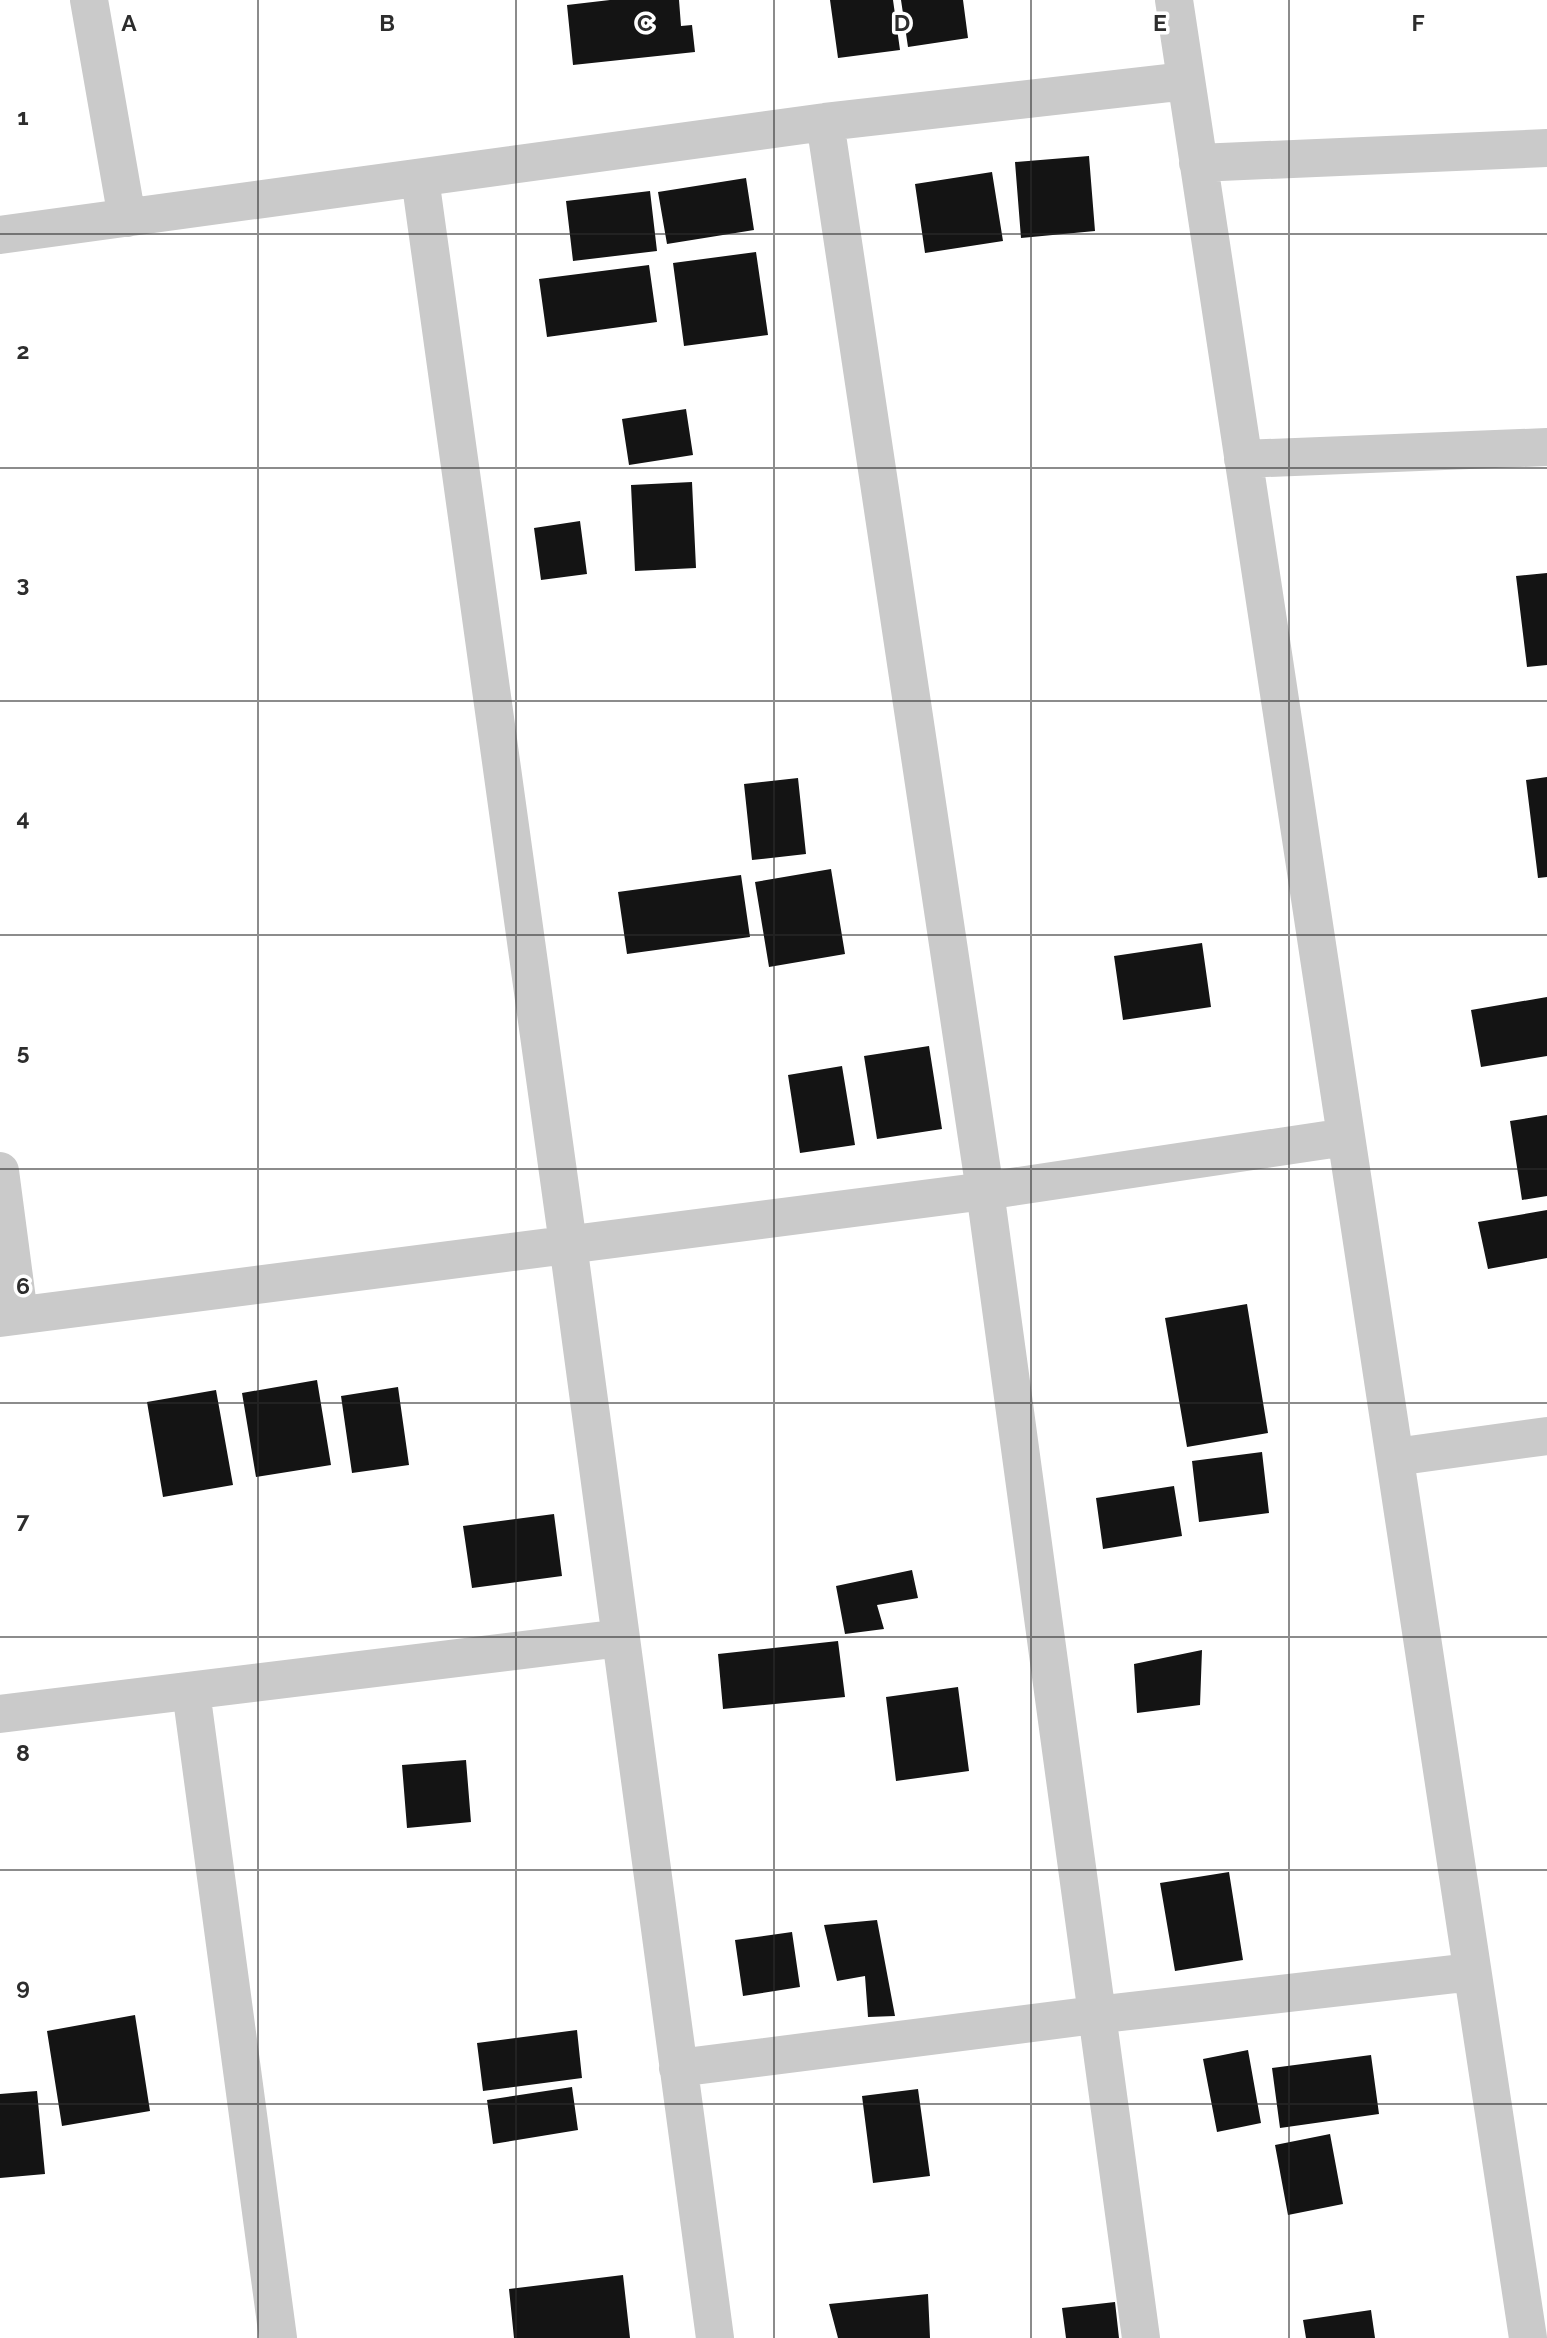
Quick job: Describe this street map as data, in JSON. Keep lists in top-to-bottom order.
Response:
{
  "grid": {
    "columns": [
      "A",
      "B",
      "C",
      "D",
      "E",
      "F"
    ],
    "rows": [
      "1",
      "2",
      "3",
      "4",
      "5",
      "6",
      "7",
      "8",
      "9"
    ]
  }
}
